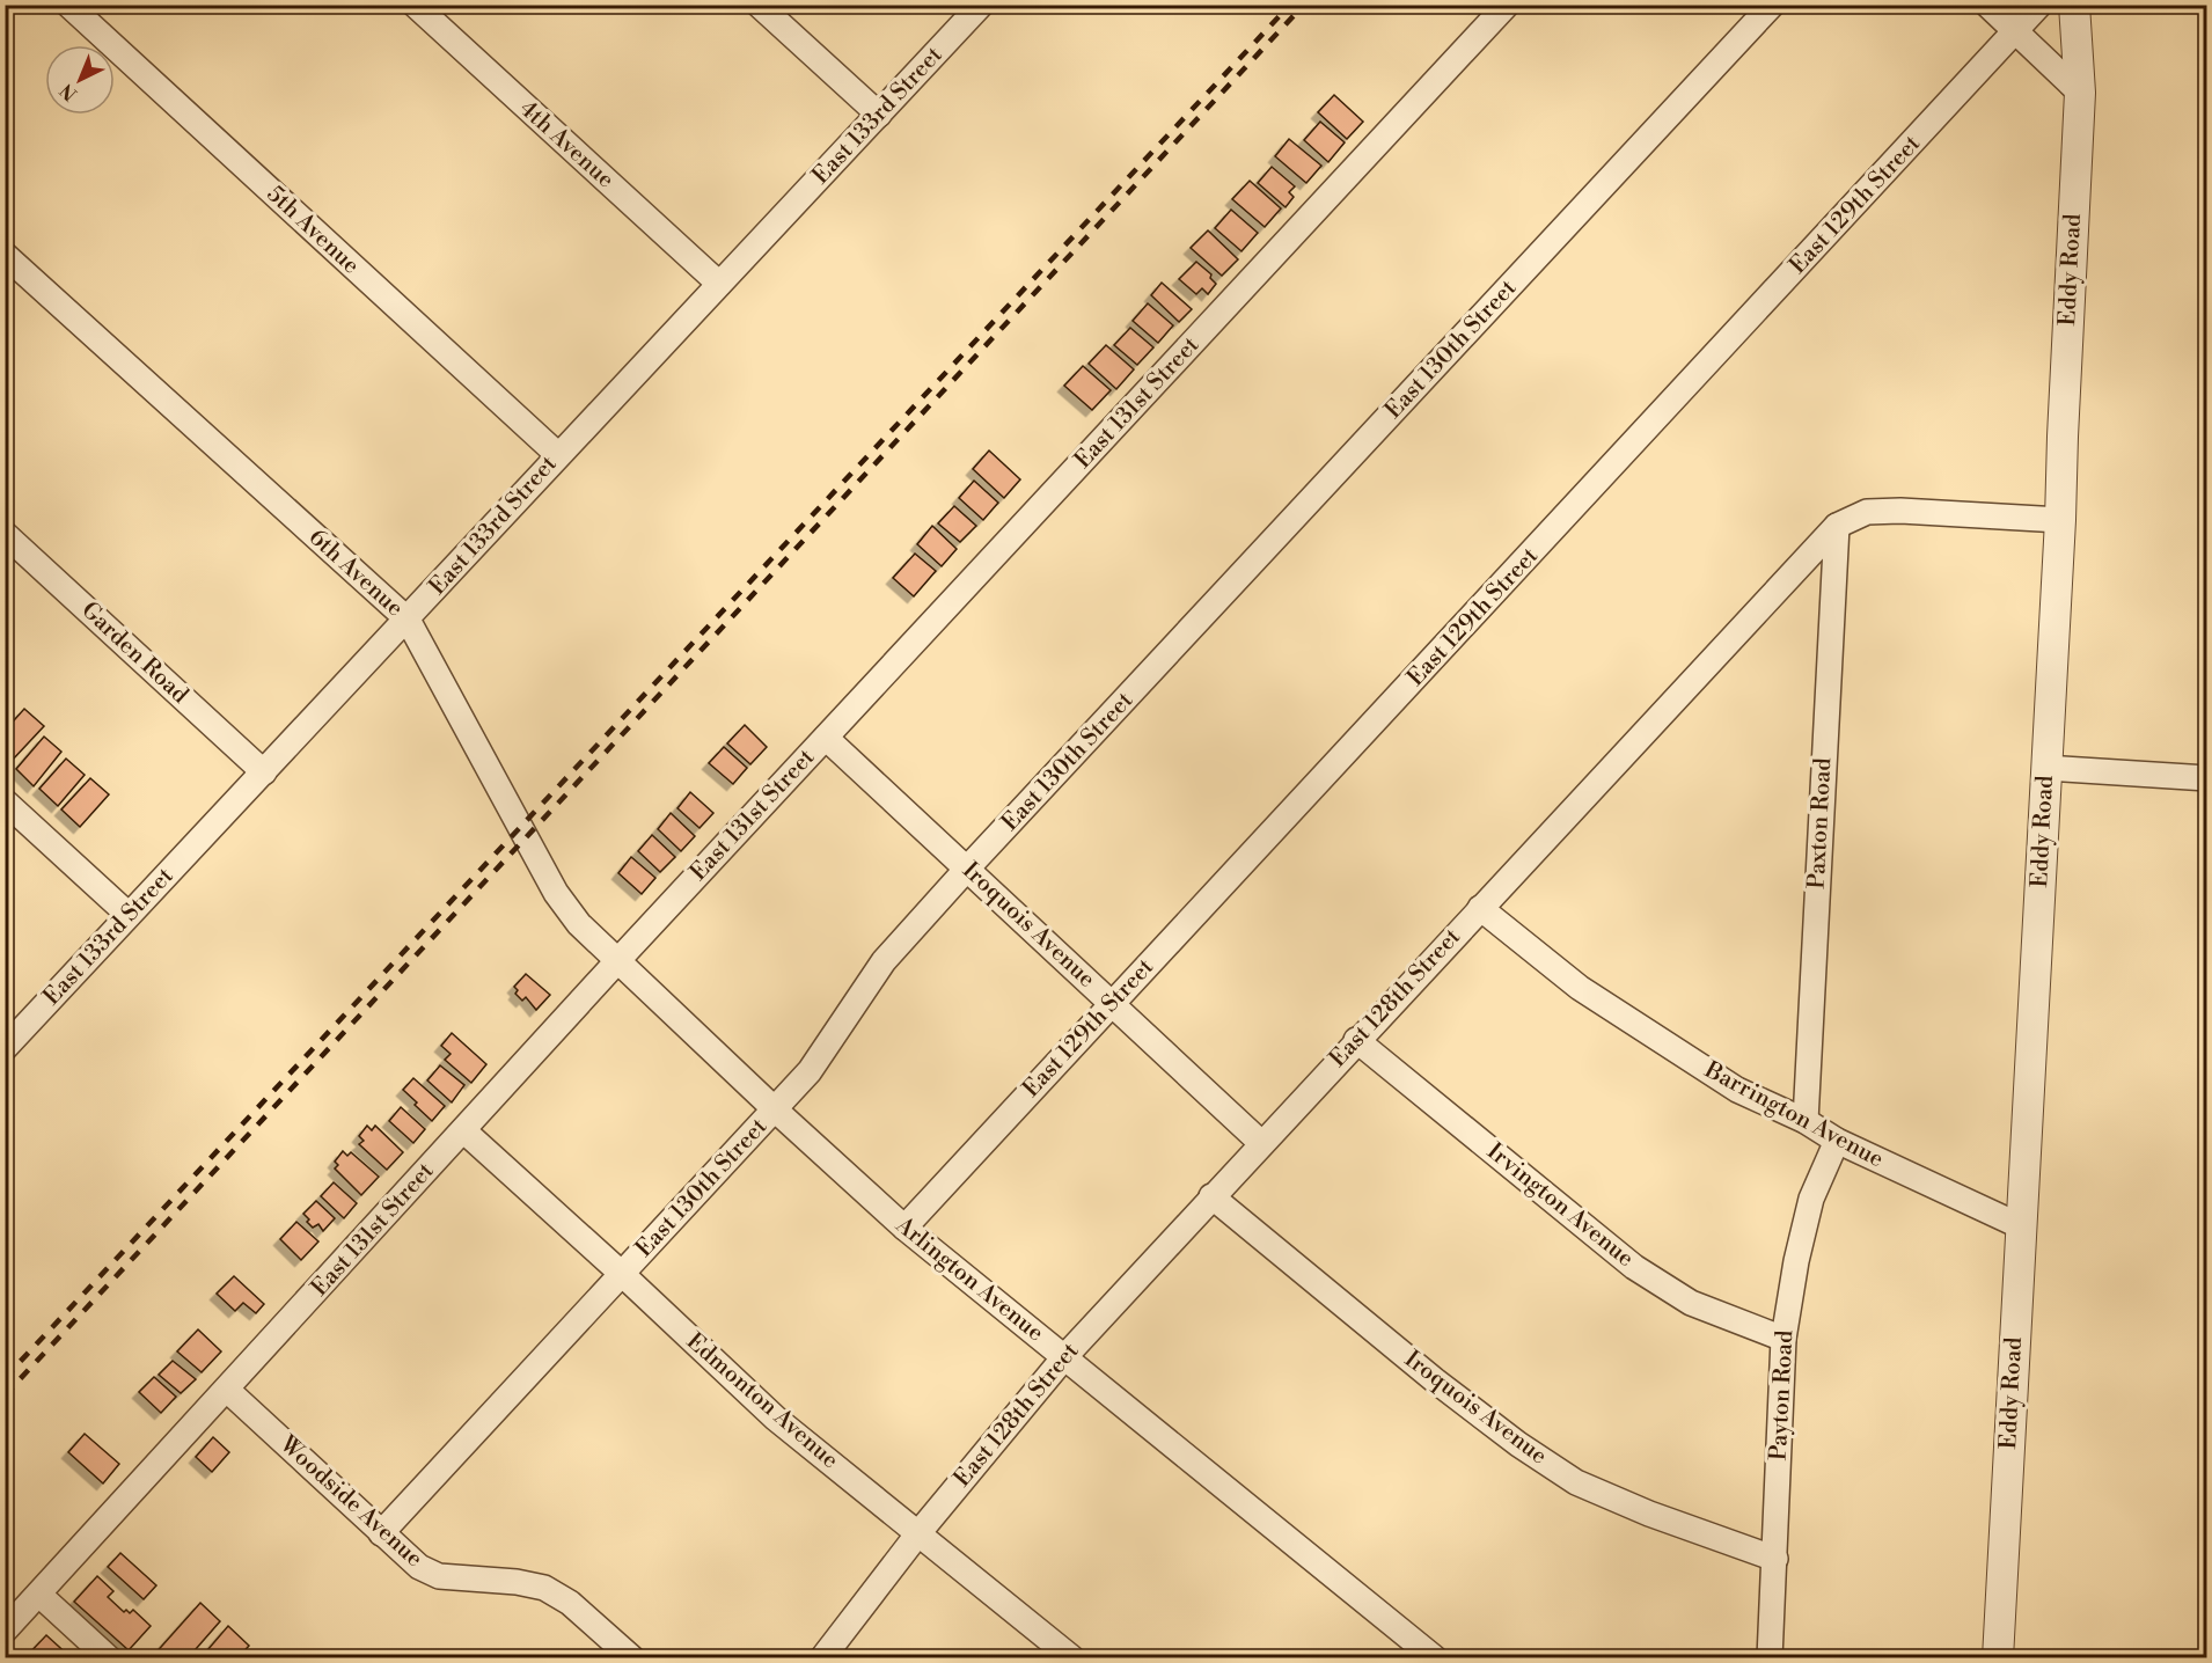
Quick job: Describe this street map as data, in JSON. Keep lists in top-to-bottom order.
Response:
{
  "streets": {
    "street": [
      "East 133rd Street",
      "4th Avenue",
      "East 129th Street",
      "5th Avenue",
      "Eddy Road",
      "East 130th Street",
      "East 131st Street",
      "6th Avenue",
      "Garden Road",
      "Paxton Road",
      "Iroquois Avenue",
      "East 128th Street",
      "Barrington Avenue",
      "Irvington Avenue",
      "Arlington Avenue",
      "Payton Road",
      "Edmonton Avenue",
      "Woodside Avenue"
    ]
  },
  "crossings": [
    ["East 133rd Street", "4th Avenue"],
    ["East 133rd Street", "5th Avenue"],
    ["East 133rd Street", "6th Avenue"],
    ["East 133rd Street", "Garden Road"],
    ["East 129th Street", "Iroquois Avenue"],
    ["East 129th Street", "Arlington Avenue"],
    ["Eddy Road", "East 128th Street"],
    ["Eddy Road", "Barrington Avenue"],
    ["East 130th Street", "Iroquois Avenue"],
    ["East 130th Street", "Arlington Avenue"],
    ["East 130th Street", "Edmonton Avenue"],
    ["East 130th Street", "Woodside Avenue"],
    ["East 131st Street", "6th Avenue"],
    ["East 131st Street", "Iroquois Avenue"],
    ["East 131st Street", "Arlington Avenue"],
    ["East 131st Street", "Edmonton Avenue"],
    ["East 131st Street", "Woodside Avenue"],
    ["6th Avenue", "Arlington Avenue"],
    ["Paxton Road", "East 128th Street"],
    ["Paxton Road", "Barrington Avenue"],
    ["Iroquois Avenue", "East 128th Street"],
    ["Iroquois Avenue", "Payton Road"],
    ["East 128th Street", "Barrington Avenue"],
    ["East 128th Street", "Irvington Avenue"],
    ["East 128th Street", "Arlington Avenue"],
    ["East 128th Street", "Edmonton Avenue"],
    ["Barrington Avenue", "Payton Road"],
    ["Irvington Avenue", "Payton Road"]
  ],
  "north": "bottom left"
}
